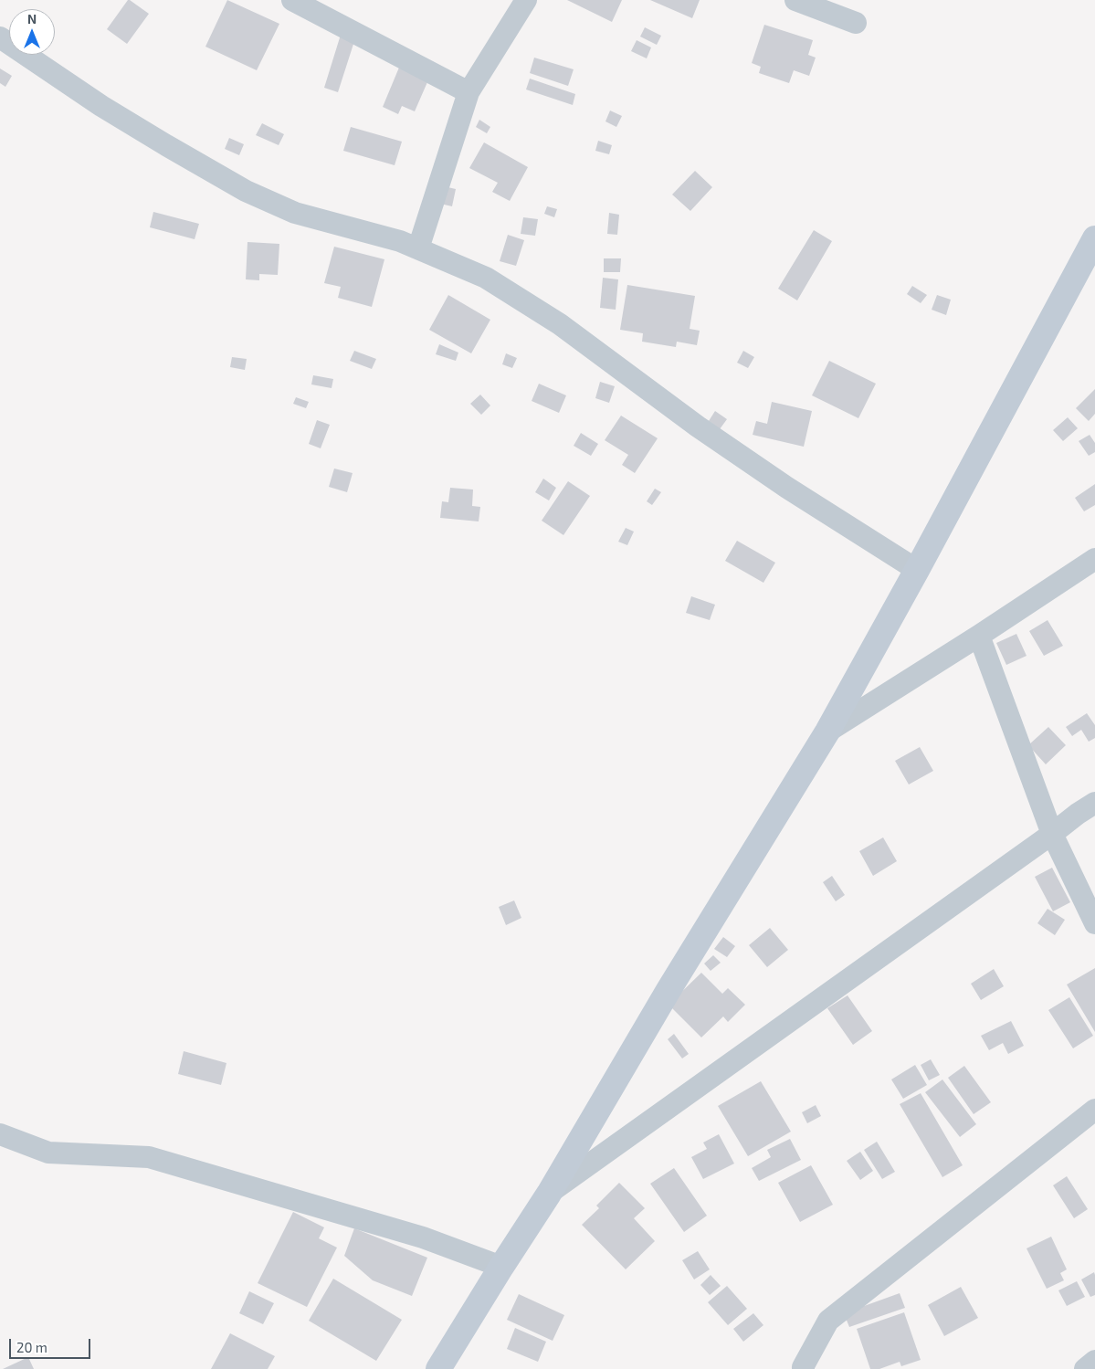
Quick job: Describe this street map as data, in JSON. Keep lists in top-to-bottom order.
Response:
{
  "scale_bar": "20 m",
  "north": "top"
}
